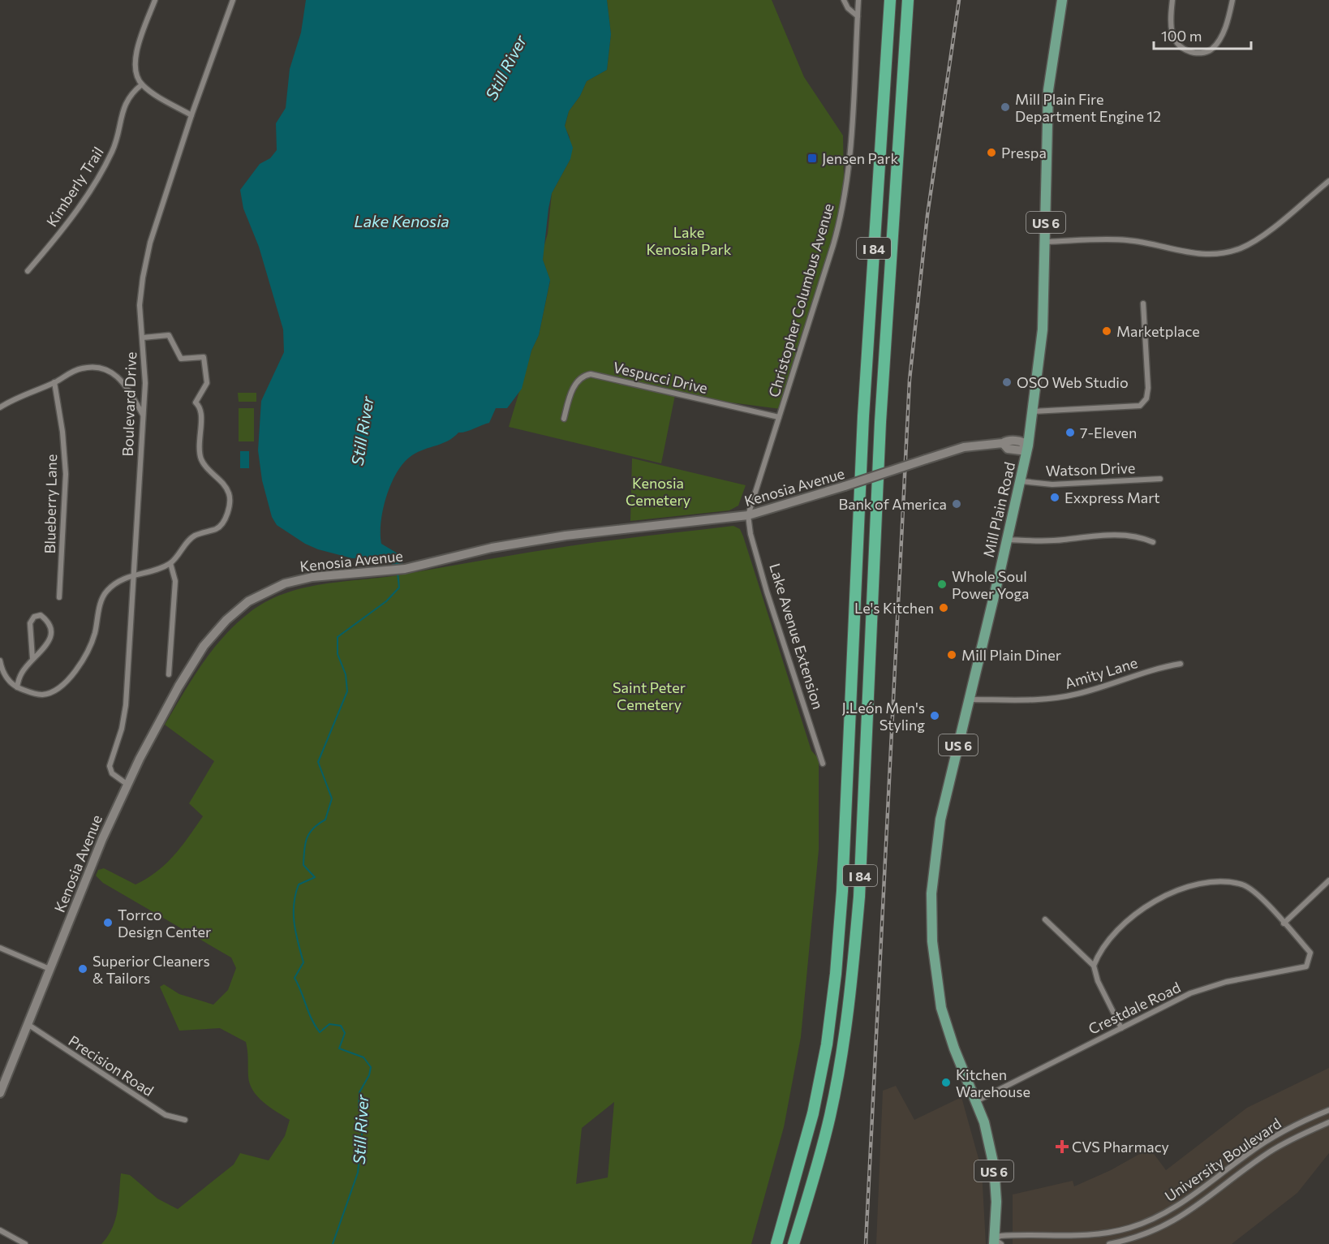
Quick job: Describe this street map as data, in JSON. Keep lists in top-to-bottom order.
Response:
{
  "streets": {
    "highway": ["I 84"],
    "main road": ["US 6", "Mill Plain Road"],
    "street": [
      "Kimberly Trail",
      "Christopher Columbus Avenue",
      "Vespucci Drive",
      "Boulevard Drive",
      "Watson Drive",
      "Kenosia Avenue",
      "Blueberry Lane",
      "Lake Avenue Extension",
      "Amity Lane",
      "Crestdale Road",
      "Precision Road",
      "University Boulevard"
    ]
  },
  "crossings": [
    ["US 6", "Mill Plain Road"],
    ["US 6", "Crestdale Road"],
    ["US 6", "University Boulevard"],
    ["Christopher Columbus Avenue", "Vespucci Drive"],
    ["Christopher Columbus Avenue", "Kenosia Avenue"],
    ["Christopher Columbus Avenue", "Lake Avenue Extension"],
    ["Boulevard Drive", "Kenosia Avenue"],
    ["Watson Drive", "Mill Plain Road"],
    ["Kenosia Avenue", "Mill Plain Road"],
    ["Kenosia Avenue", "Lake Avenue Extension"],
    ["Kenosia Avenue", "Precision Road"],
    ["Mill Plain Road", "Amity Lane"],
    ["Mill Plain Road", "Crestdale Road"]
  ],
  "water": ["Still River", "Lake Kenosia"],
  "parks": ["Lake Kenosia Park", "Kenosia Cemetery", "Saint Peter Cemetery"],
  "places": {
    "other": [
      "Mill Plain Fire Department Engine 12",
      "Prespa",
      "Marketplace",
      "OSO Web Studio",
      "7-Eleven",
      "Exxpress Mart",
      "Bank of America",
      "Whole Soul Power Yoga",
      "Le's Kitchen",
      "Mill Plain Diner",
      "J.León Men's Styling",
      "Torrco Design Center",
      "Superior Cleaners & Tailors",
      "Kitchen Warehouse"
    ],
    "transit": ["Jensen Park"],
    "health": ["CVS Pharmacy"]
  },
  "scale_bar": "100 m"
}
